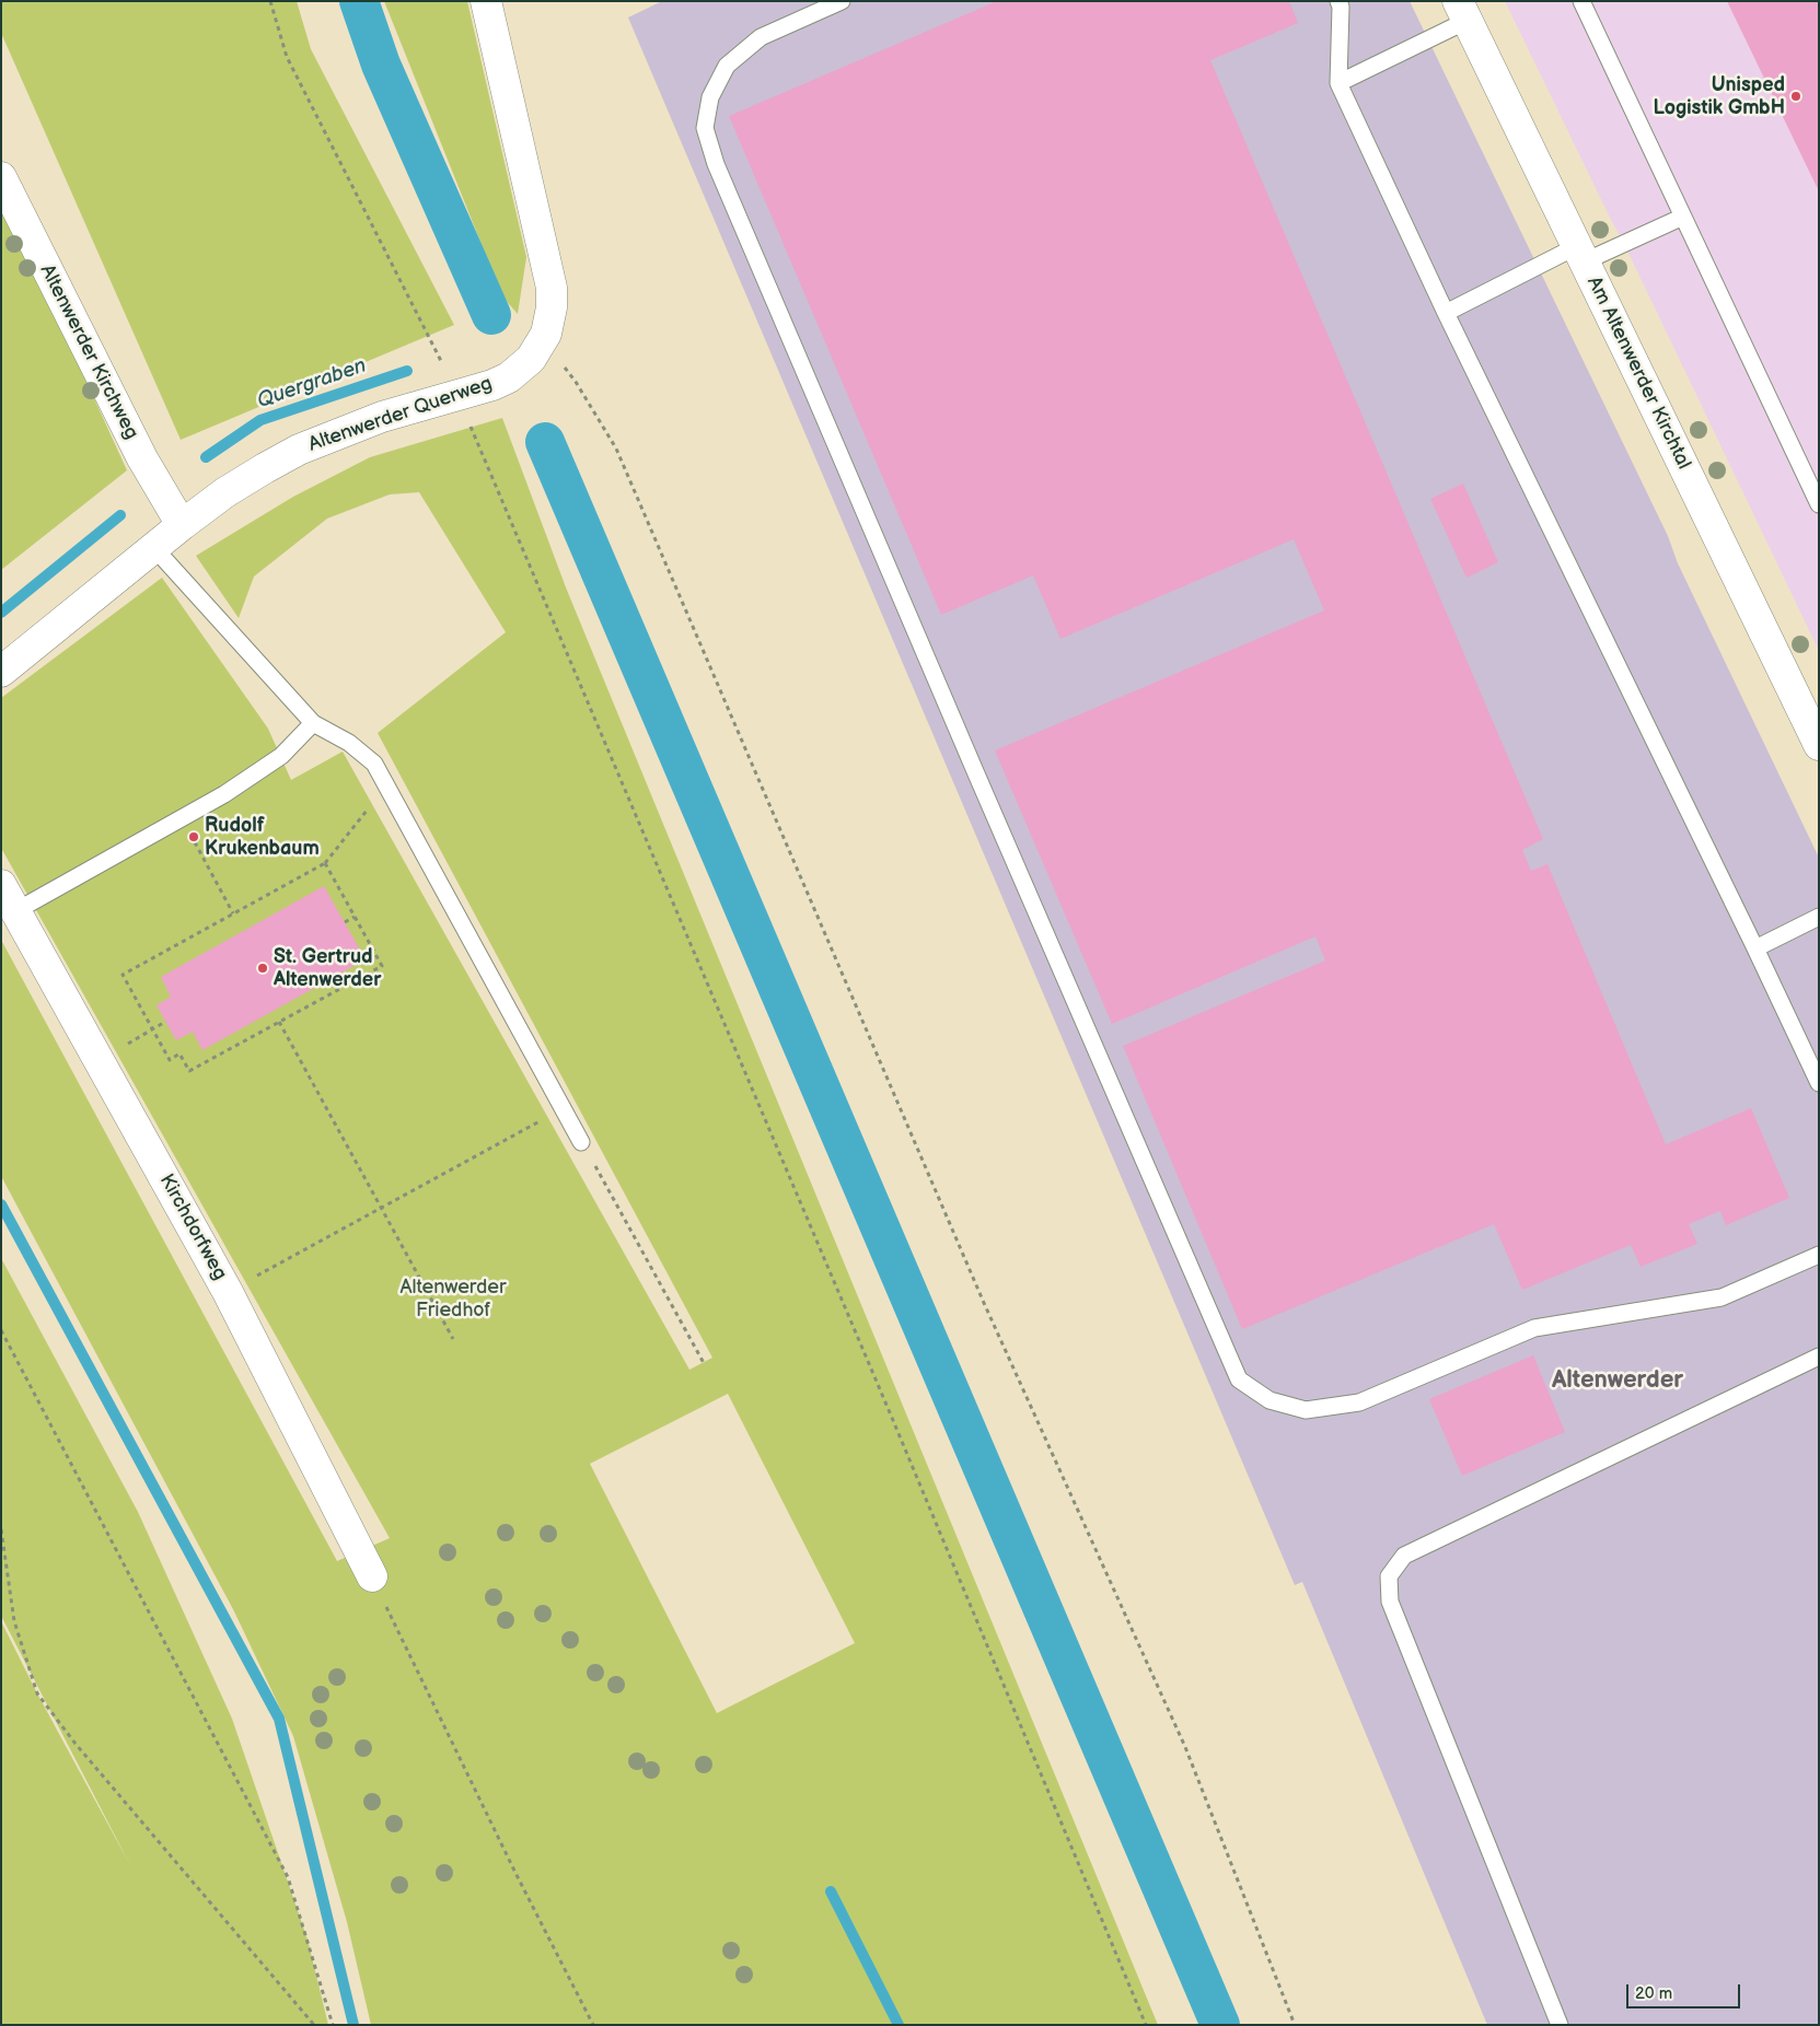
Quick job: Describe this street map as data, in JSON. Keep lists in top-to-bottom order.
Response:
{
  "streets": {
    "street": [
      "Altenwerder Kirchweg",
      "Am Altenwerder Kirchtal",
      "Altenwerder Querweg",
      "Kirchdorfweg"
    ]
  },
  "crossings": [
    ["Altenwerder Kirchweg", "Altenwerder Querweg"]
  ],
  "districts": ["Altenwerder"],
  "water": ["Quergraben"],
  "parks": ["Altenwerder Friedhof"],
  "places": ["Unisped Logistik GmbH", "Rudolf Krukenbaum", "St. Gertrud Altenwerder"],
  "scale_bar": "20 m"
}
